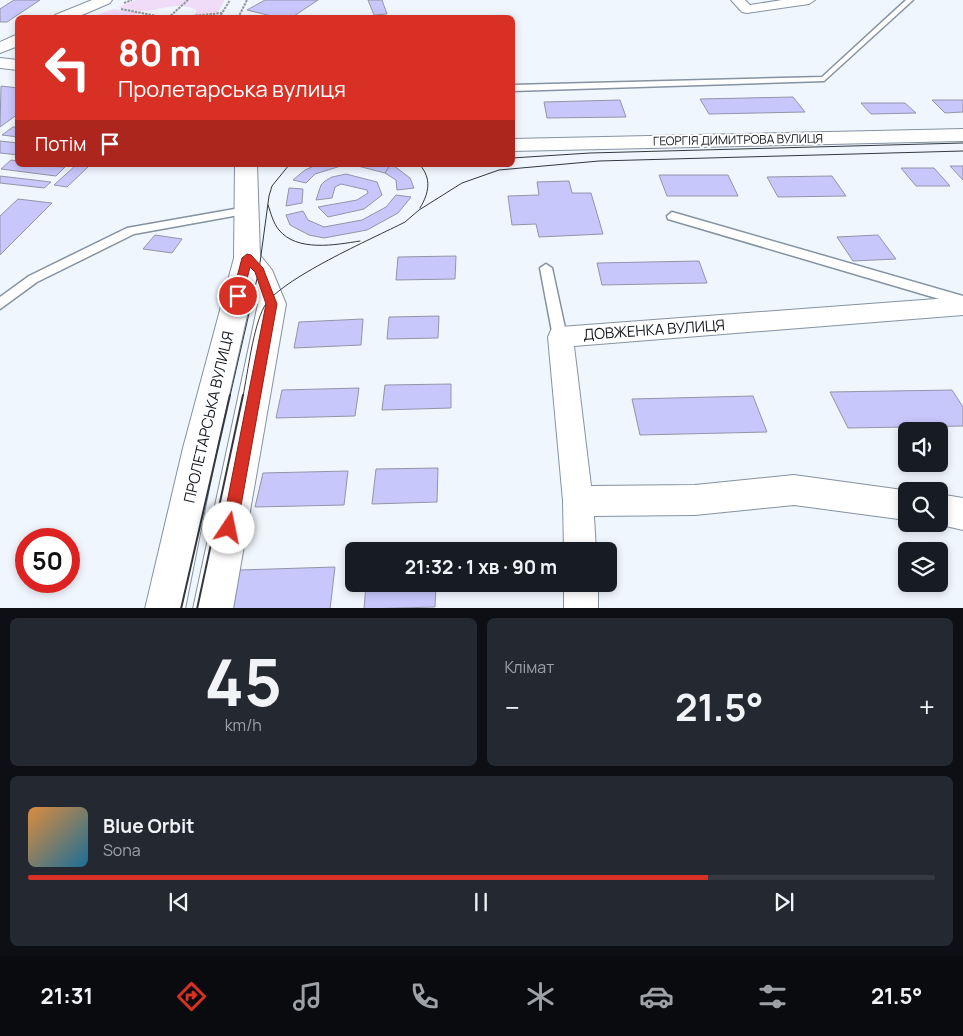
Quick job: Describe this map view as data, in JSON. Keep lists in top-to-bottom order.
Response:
{
  "streets": {
    "main road": ["ГЕОРГІЯ ДИМИТРОВА ВУЛИЦЯ", "ПРОЛЕТАРСЬКА ВУЛИЦЯ"],
    "street": ["ДОВЖЕНКА ВУЛИЦЯ"]
  },
  "page": {
    "turn": ["80 m", "Пролетарська вулиця"],
    "then": "Потім",
    "limit": "50",
    "trip": "21:32 · 1 хв · 90 m",
    "tile": [
      ["45", "km/h"],
      "Клімат"
    ],
    "heat": ["−", "21.5°", "+"],
    "song": ["Blue Orbit", "Sona"],
    "tabs": ["21:31", "21.5°"]
  }
}
